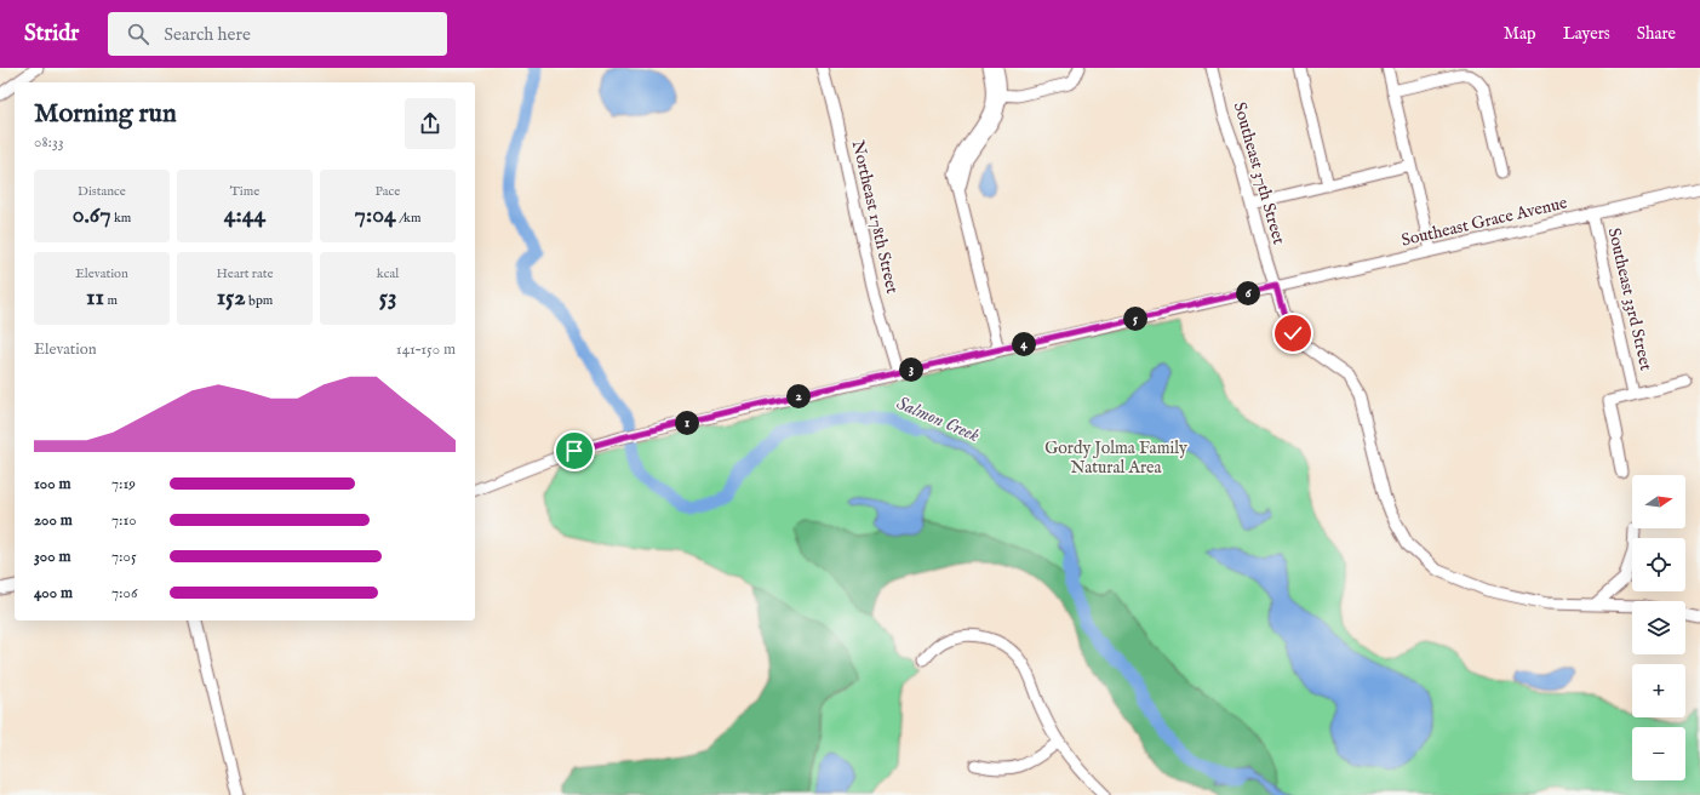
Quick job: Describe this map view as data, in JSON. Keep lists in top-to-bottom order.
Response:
{
  "streets": {
    "street": [
      "Southeast 37th Street",
      "Northeast 178th Street",
      "Southeast Grace Avenue",
      "Southeast 33rd Street"
    ]
  },
  "crossings": [
    ["Southeast 37th Street", "Southeast Grace Avenue"],
    ["Northeast 178th Street", "Southeast Grace Avenue"],
    ["Southeast Grace Avenue", "Southeast 33rd Street"]
  ],
  "water": ["Salmon Creek"],
  "parks": ["Gordy Jolma Family Natural Area"],
  "north": "right",
  "page": {
    "header": "Stridr",
    "search": "Search here",
    "nav": ["Map", "Layers", "Share"],
    "heading": ["Morning run", "08:33"],
    "stats": [
      ["Distance", "0.67 km"],
      ["Time", "4:44"],
      ["Pace", "7:04 /km"],
      ["Elevation", "11 m"],
      ["Heart rate", "152 bpm"],
      ["kcal", "53"]
    ],
    "pins": [
      "6",
      "5",
      "4",
      "3",
      "2",
      "1"
    ],
    "chart": ["Elevation", "141–150 m"],
    "list": [
      {
        "name": "100 m",
        "note": "7:19"
      },
      {
        "name": "200 m",
        "note": "7:10"
      },
      {
        "name": "300 m",
        "note": "7:05"
      },
      {
        "name": "400 m",
        "note": "7:06"
      }
    ],
    "map_buttons": ["+", "−"]
  }
}
